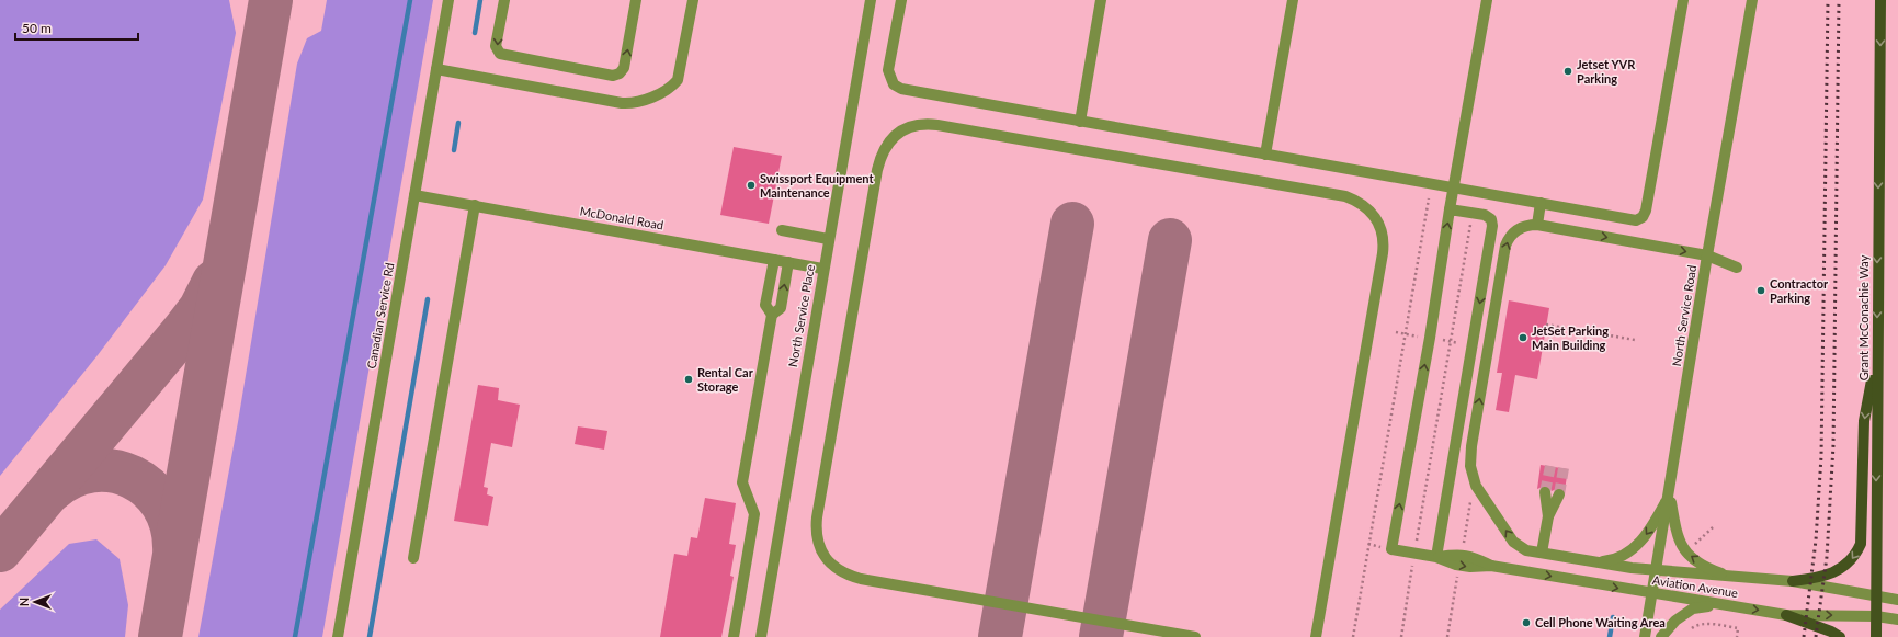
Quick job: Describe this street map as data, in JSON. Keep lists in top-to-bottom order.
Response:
{
  "streets": {
    "main road": ["Grant McConachie Way"],
    "street": [
      "McDonald Road",
      "Canadian Service Rd",
      "North Service Place",
      "North Service Road",
      "Aviation Avenue"
    ]
  },
  "crossings": [
    ["McDonald Road", "Canadian Service Rd"],
    ["McDonald Road", "North Service Place"],
    ["North Service Road", "Aviation Avenue"],
    ["Grant McConachie Way", "Aviation Avenue"]
  ],
  "one_way": ["Grant McConachie Way"],
  "places": [
    "Jetset YVR Parking",
    "Swissport Equipment Maintenance",
    "Contractor Parking",
    "JetSet Parking Main Building",
    "Rental Car Storage",
    "Cell Phone Waiting Area"
  ],
  "scale_bar": "50 m",
  "north": "left"
}
